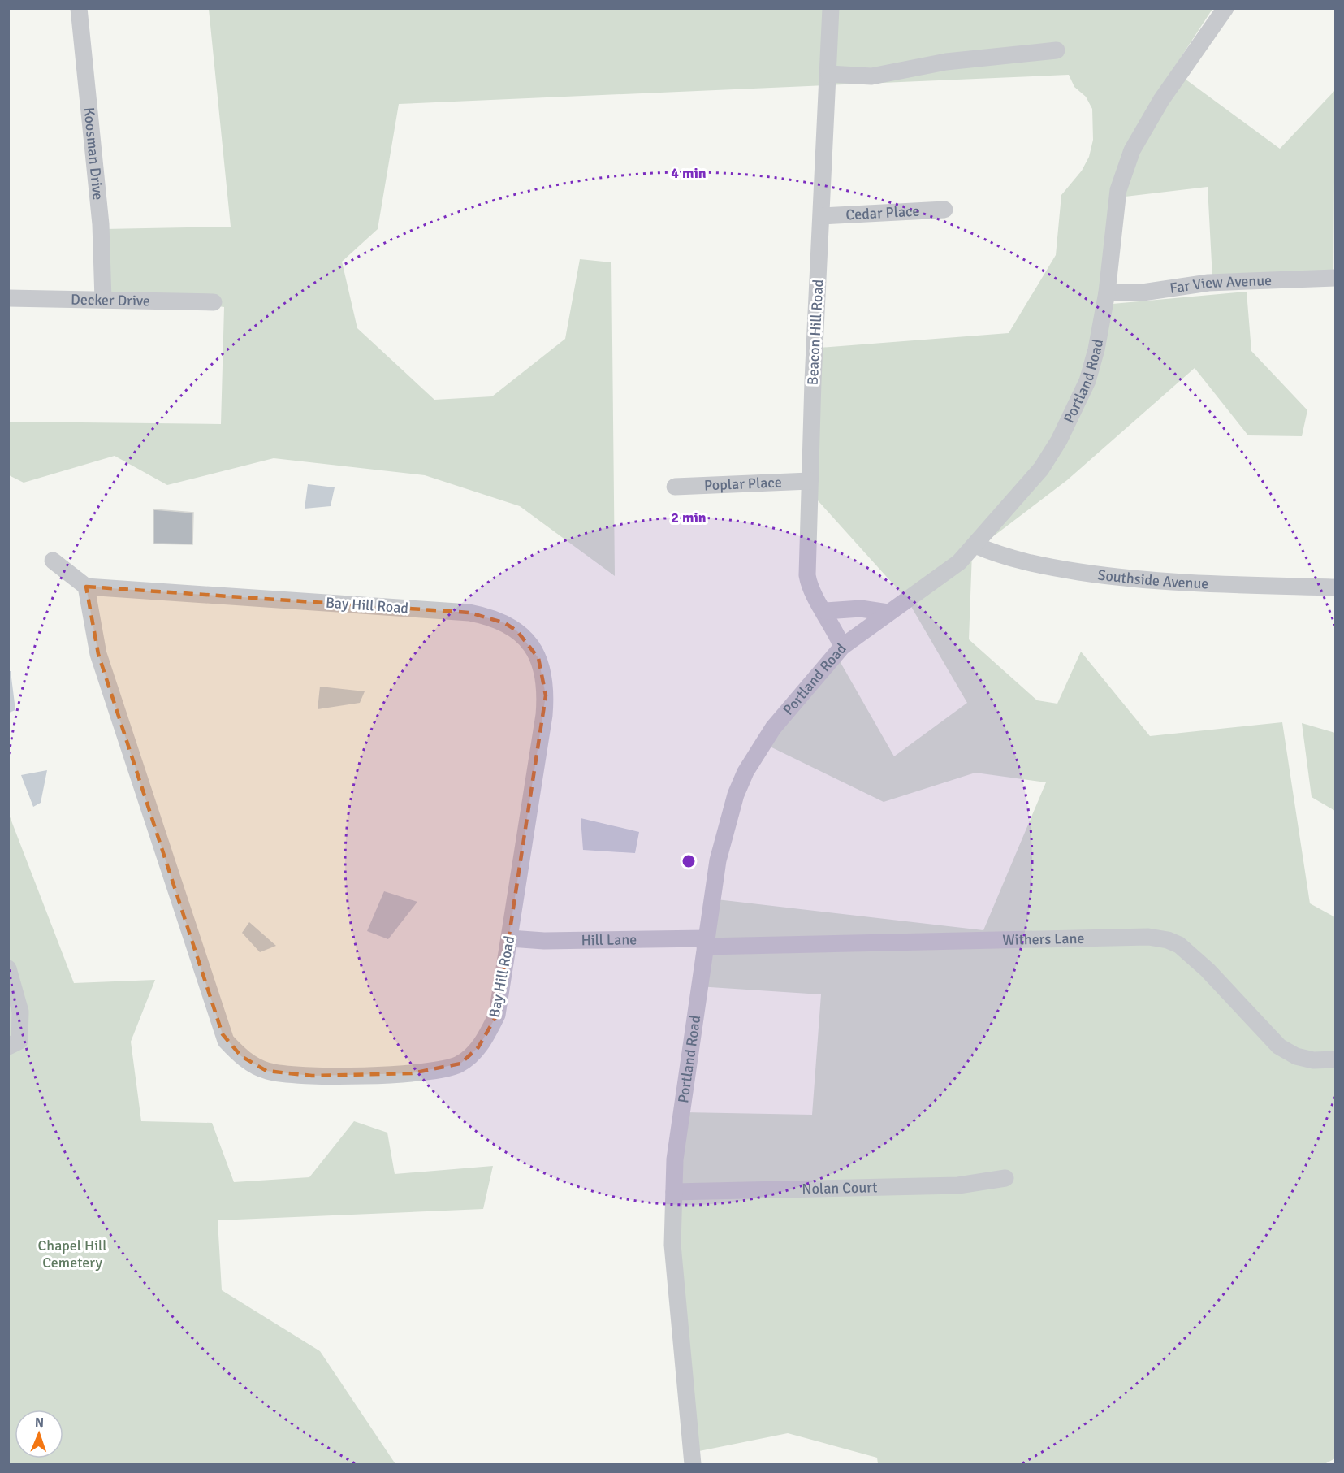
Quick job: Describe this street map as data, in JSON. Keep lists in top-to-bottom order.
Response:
{
  "streets": {
    "street": [
      "Koosman Drive",
      "Cedar Place",
      "Far View Avenue",
      "Decker Drive",
      "Beacon Hill Road",
      "Portland Road",
      "Poplar Place",
      "Southside Avenue",
      "Bay Hill Road",
      "Withers Lane",
      "Hill Lane",
      "Nolan Court"
    ]
  },
  "crossings": [
    ["Koosman Drive", "Decker Drive"],
    ["Cedar Place", "Beacon Hill Road"],
    ["Far View Avenue", "Portland Road"],
    ["Beacon Hill Road", "Portland Road"],
    ["Beacon Hill Road", "Poplar Place"],
    ["Portland Road", "Southside Avenue"],
    ["Portland Road", "Withers Lane"],
    ["Portland Road", "Hill Lane"],
    ["Portland Road", "Nolan Court"],
    ["Bay Hill Road", "Hill Lane"],
    ["Withers Lane", "Hill Lane"]
  ],
  "parks": ["Chapel Hill Cemetery"],
  "north": "top",
  "rings": ["4 min", "2 min"]
}
